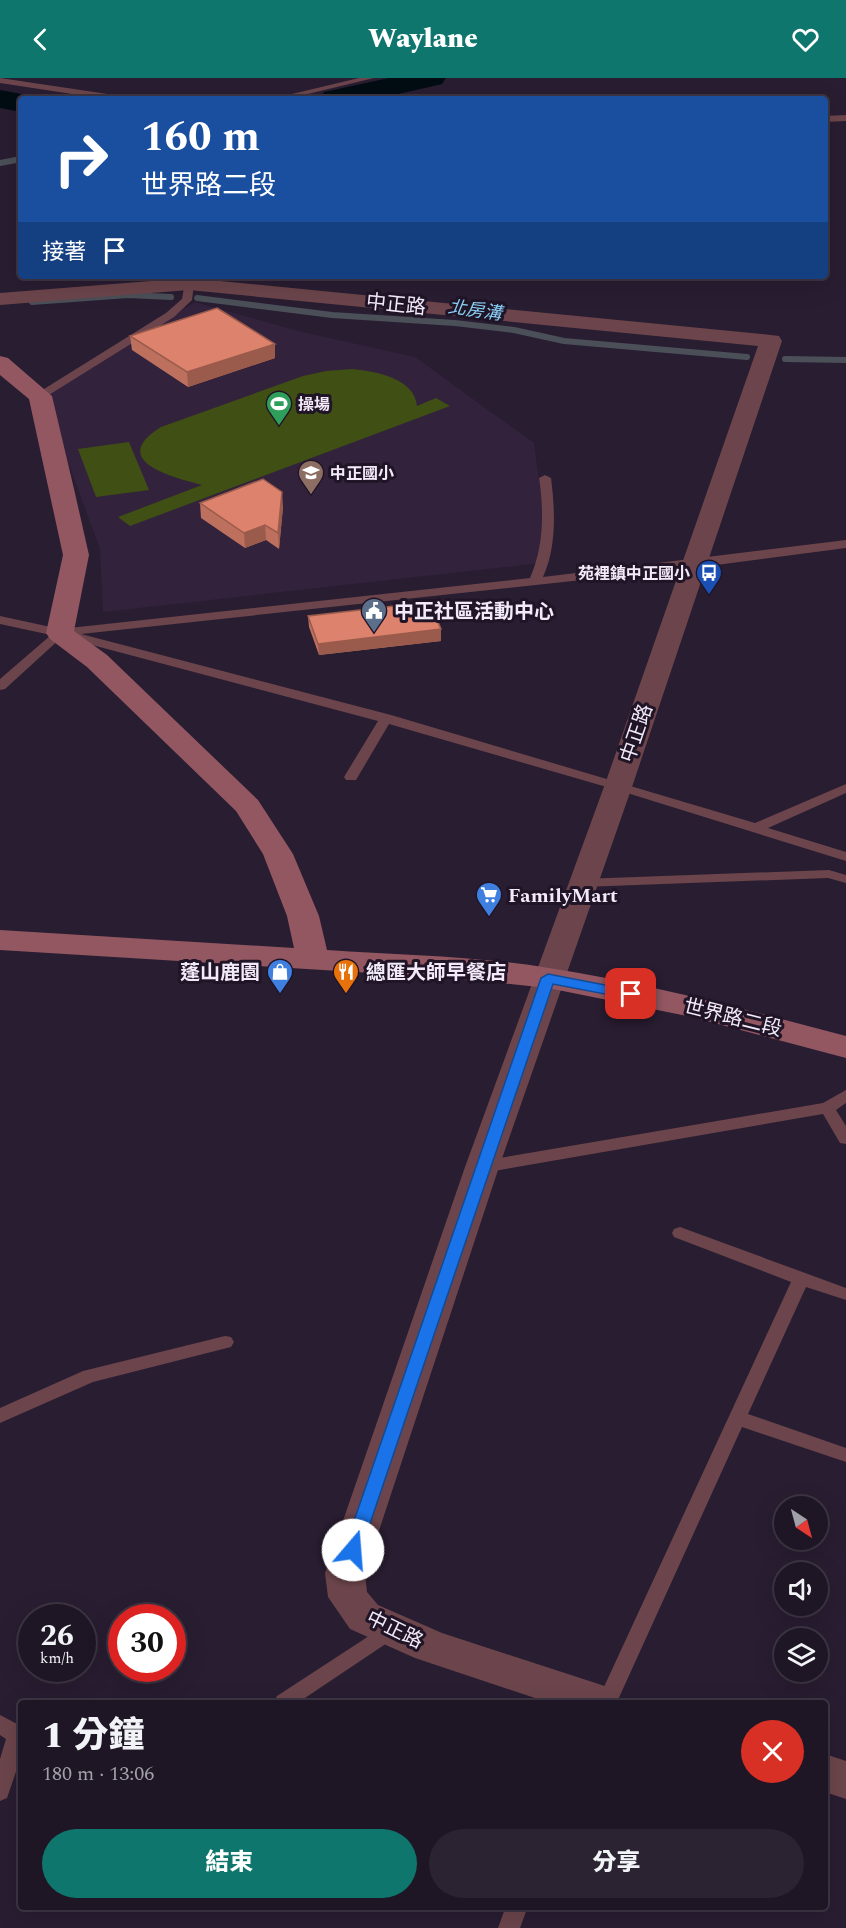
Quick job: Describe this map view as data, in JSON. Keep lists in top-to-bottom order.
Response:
{
  "streets": {
    "street": ["中正路", "世界路二段"]
  },
  "crossings": [
    ["中正路", "世界路二段"]
  ],
  "water": ["北房溝"],
  "places": {
    "sports": ["操場"],
    "school or university": ["中正國小"],
    "bus stop": ["苑裡鎮中正國小"],
    "public building": ["中正社區活動中心"],
    "supermarket": ["FamilyMart"],
    "shop": ["蓬山鹿園"],
    "restaurant": ["總匯大師早餐店"]
  },
  "north": "bottom right",
  "page": {
    "header": "Waylane",
    "turn": ["160 m", "世界路二段"],
    "then": "接著",
    "speed": "26 km/h",
    "limit": "30",
    "heading": ["1 分鐘", "180 m · 13:06"],
    "buttons": ["結束", "分享"]
  }
}
